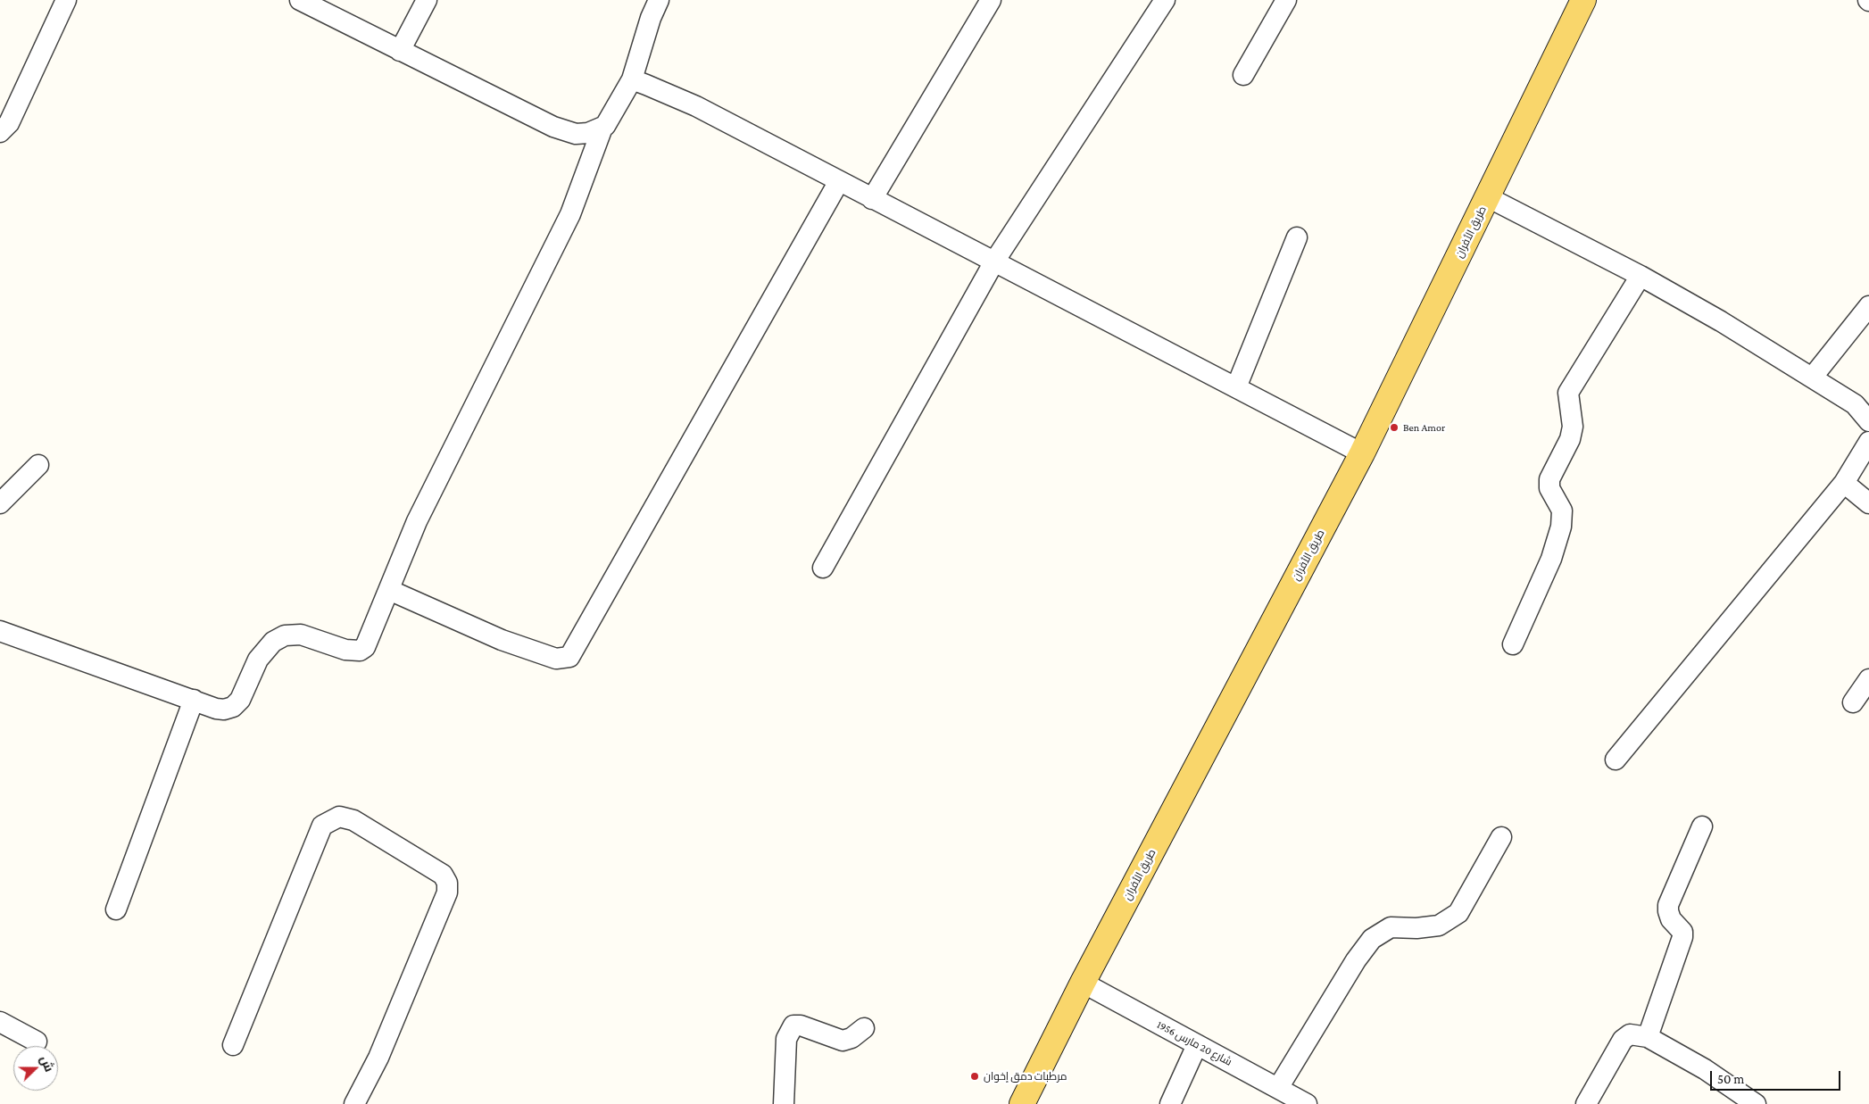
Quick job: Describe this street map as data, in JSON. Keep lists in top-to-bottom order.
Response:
{
  "streets": {
    "main road": ["طريق الأفران"],
    "street": ["شارع 20 مارس 1956"]
  },
  "crossings": [
    ["طريق الأفران", "شارع 20 مارس 1956"]
  ],
  "places": ["Ben Amor", "مرطبات دمق إخوان"],
  "scale_bar": "50 m",
  "north": "right"
}
